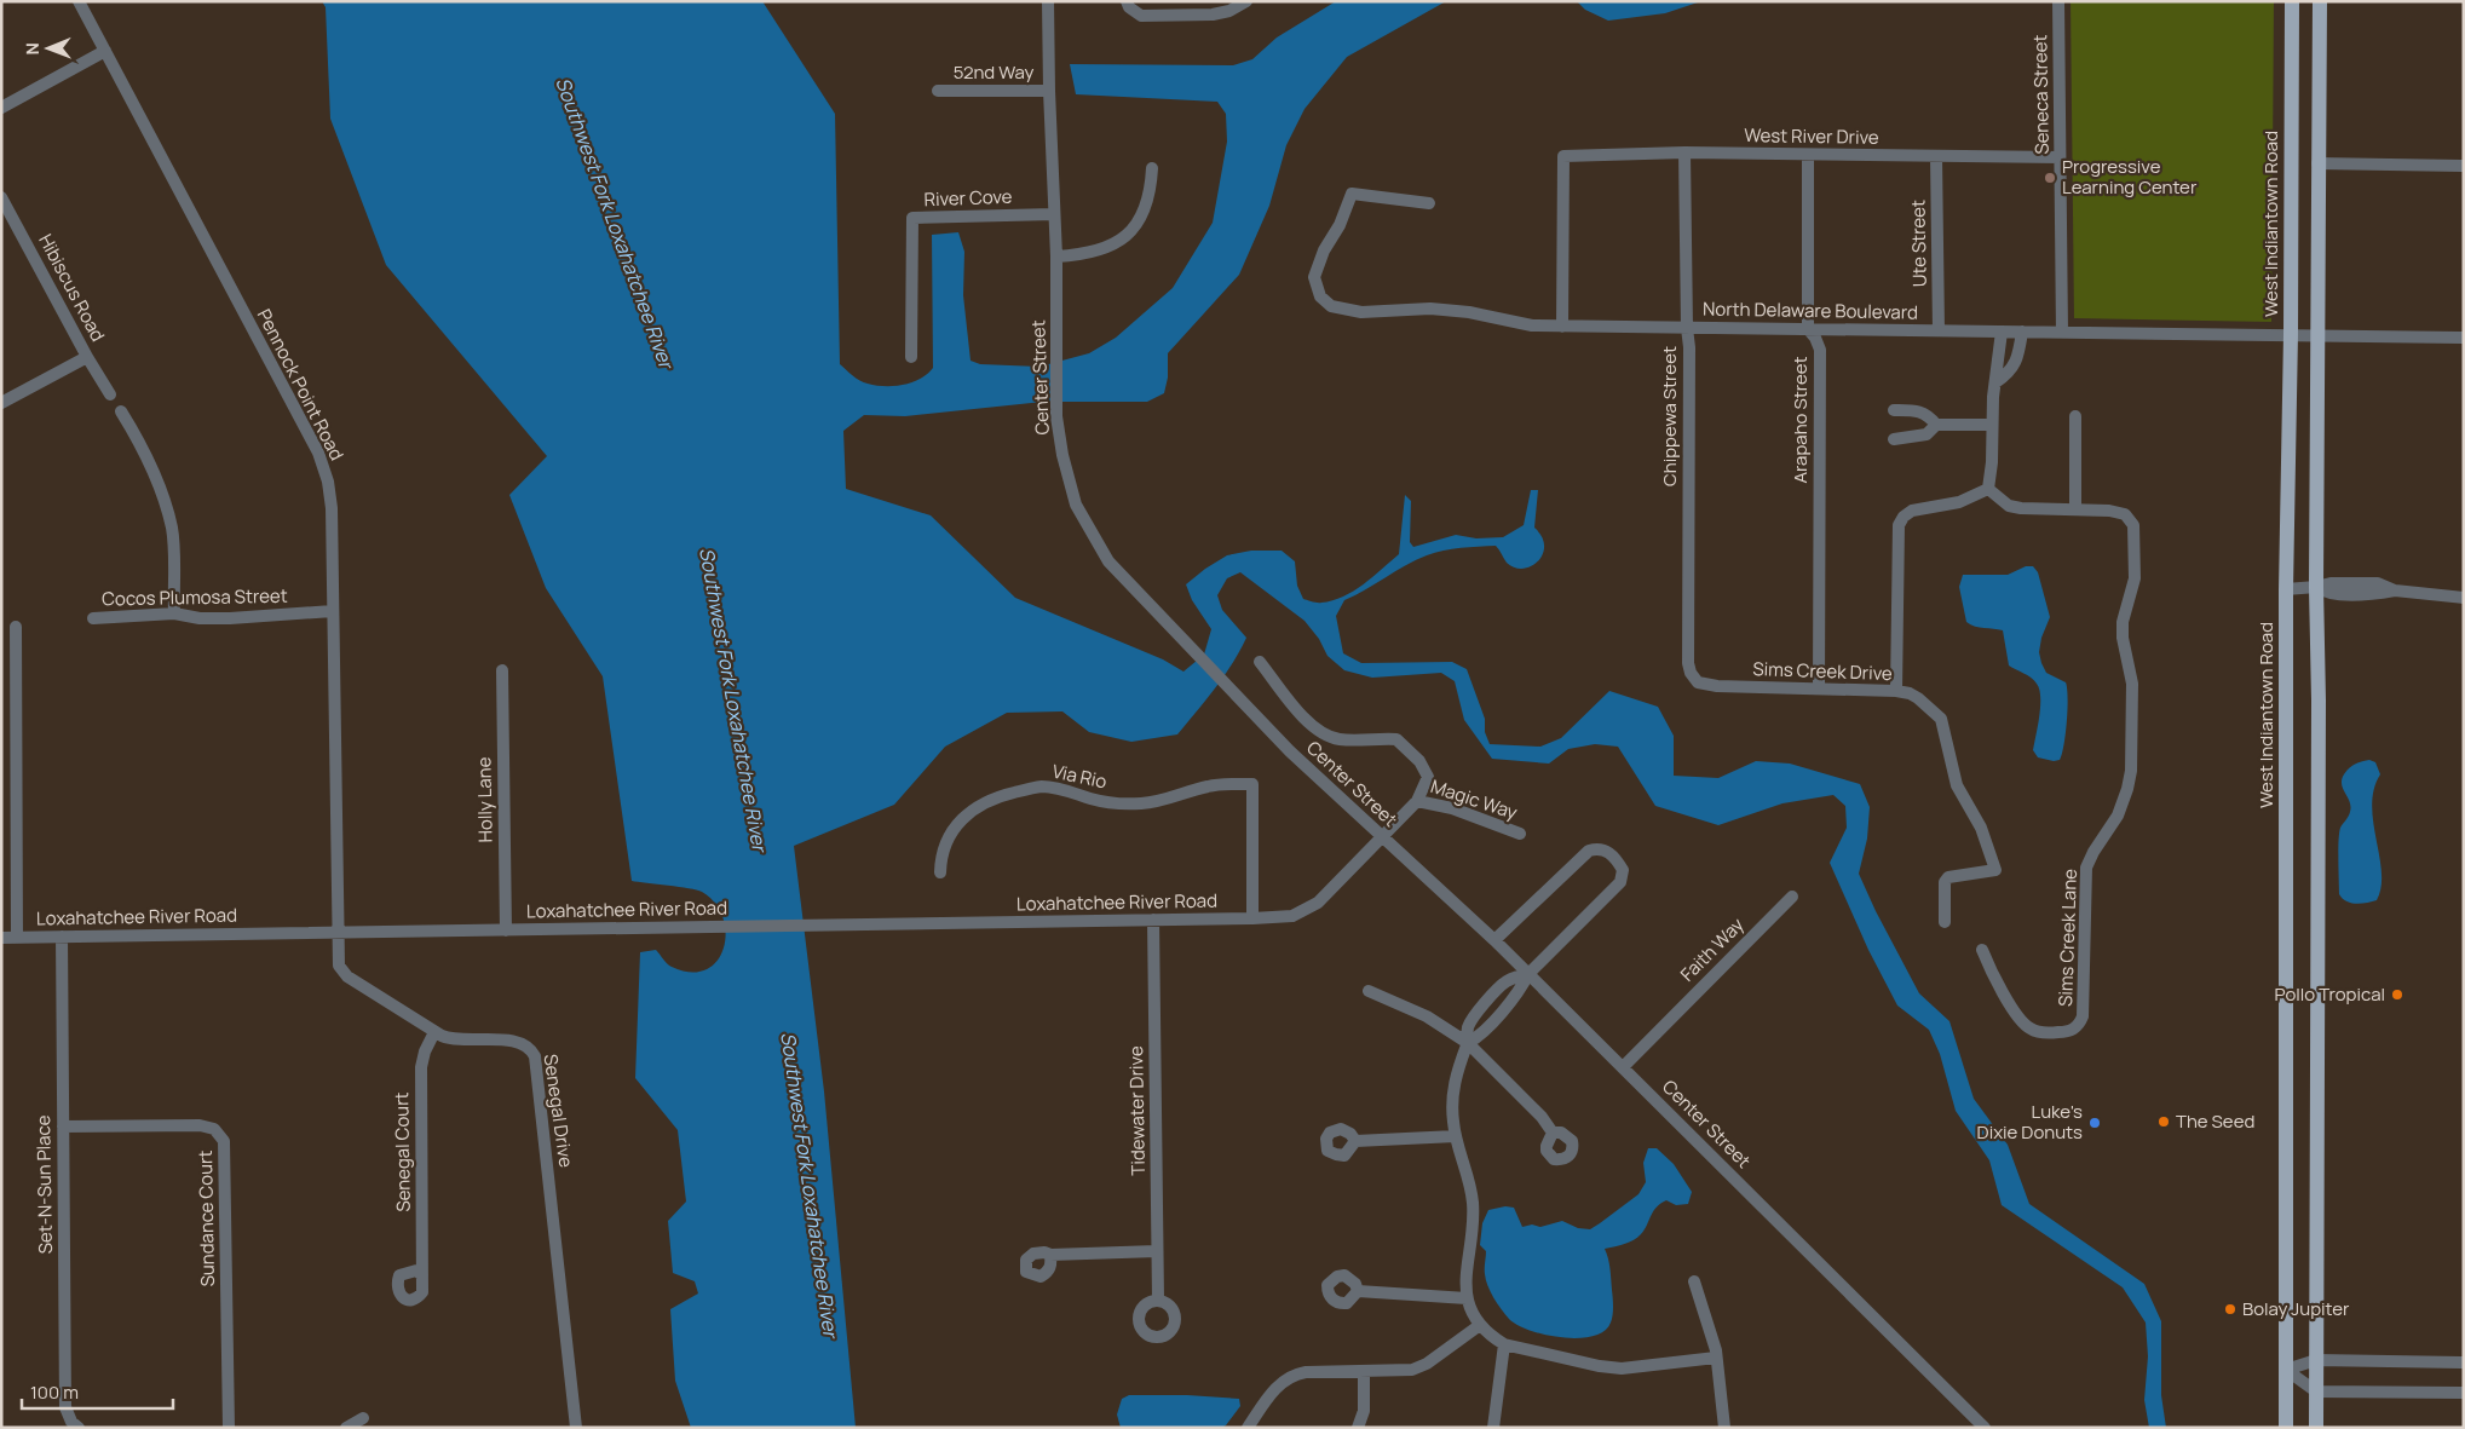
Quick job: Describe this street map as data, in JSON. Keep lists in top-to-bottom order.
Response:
{
  "streets": {
    "main road": ["West Indiantown Road"],
    "street": [
      "52nd Way",
      "Seneca Street",
      "West River Drive",
      "River Cove",
      "Ute Street",
      "Hibiscus Road",
      "North Delaware Boulevard",
      "Center Street",
      "Pennock Point Road",
      "Chippewa Street",
      "Arapaho Street",
      "Cocos Plumosa Street",
      "Sims Creek Drive",
      "Via Rio",
      "Holly Lane",
      "Magic Way",
      "Loxahatchee River Road",
      "Sims Creek Lane",
      "Faith Way",
      "Senegal Drive",
      "Tidewater Drive",
      "Senegal Court",
      "Set-N-Sun Place",
      "Sundance Court"
    ]
  },
  "crossings": [
    ["52nd Way", "Center Street"],
    ["Seneca Street", "West River Drive"],
    ["Seneca Street", "North Delaware Boulevard"],
    ["West River Drive", "Ute Street"],
    ["West River Drive", "North Delaware Boulevard"],
    ["West River Drive", "Chippewa Street"],
    ["West River Drive", "Arapaho Street"],
    ["River Cove", "Center Street"],
    ["West Indiantown Road", "North Delaware Boulevard"],
    ["Ute Street", "North Delaware Boulevard"],
    ["North Delaware Boulevard", "Chippewa Street"],
    ["North Delaware Boulevard", "Arapaho Street"],
    ["Center Street", "Loxahatchee River Road"],
    ["Center Street", "Faith Way"],
    ["Pennock Point Road", "Cocos Plumosa Street"],
    ["Pennock Point Road", "Loxahatchee River Road"],
    ["Pennock Point Road", "Senegal Drive"],
    ["Chippewa Street", "Sims Creek Drive"],
    ["Arapaho Street", "Sims Creek Drive"],
    ["Via Rio", "Loxahatchee River Road"],
    ["Holly Lane", "Loxahatchee River Road"],
    ["Magic Way", "Loxahatchee River Road"],
    ["Loxahatchee River Road", "Senegal Drive"],
    ["Loxahatchee River Road", "Tidewater Drive"],
    ["Loxahatchee River Road", "Set-N-Sun Place"],
    ["Senegal Drive", "Senegal Court"],
    ["Set-N-Sun Place", "Sundance Court"]
  ],
  "water": ["Southwest Fork Loxahatchee River"],
  "places": [
    "Progressive Learning Center",
    "Pollo Tropical",
    "The Seed",
    "Luke's Dixie Donuts",
    "Bolay Jupiter"
  ],
  "scale_bar": "100 m",
  "north": "left"
}
